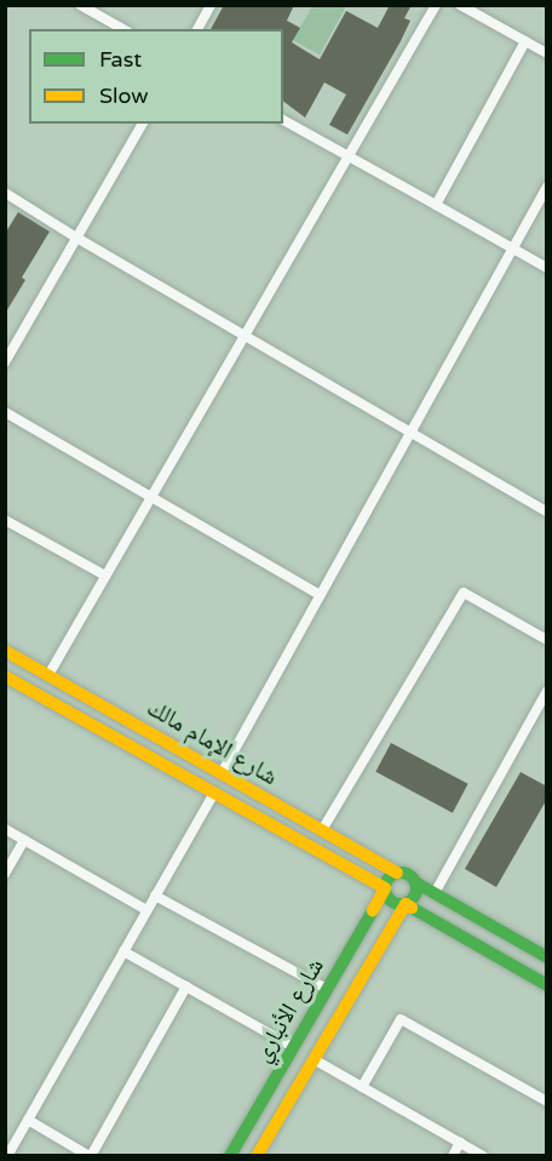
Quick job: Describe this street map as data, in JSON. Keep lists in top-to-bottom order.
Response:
{
  "streets": {
    "street": ["شارع الإمام مالك", "شارع الأنباري"]
  },
  "crossings": [
    ["شارع الإمام مالك", "شارع الأنباري"]
  ],
  "legend": ["Fast", "Slow"]
}
